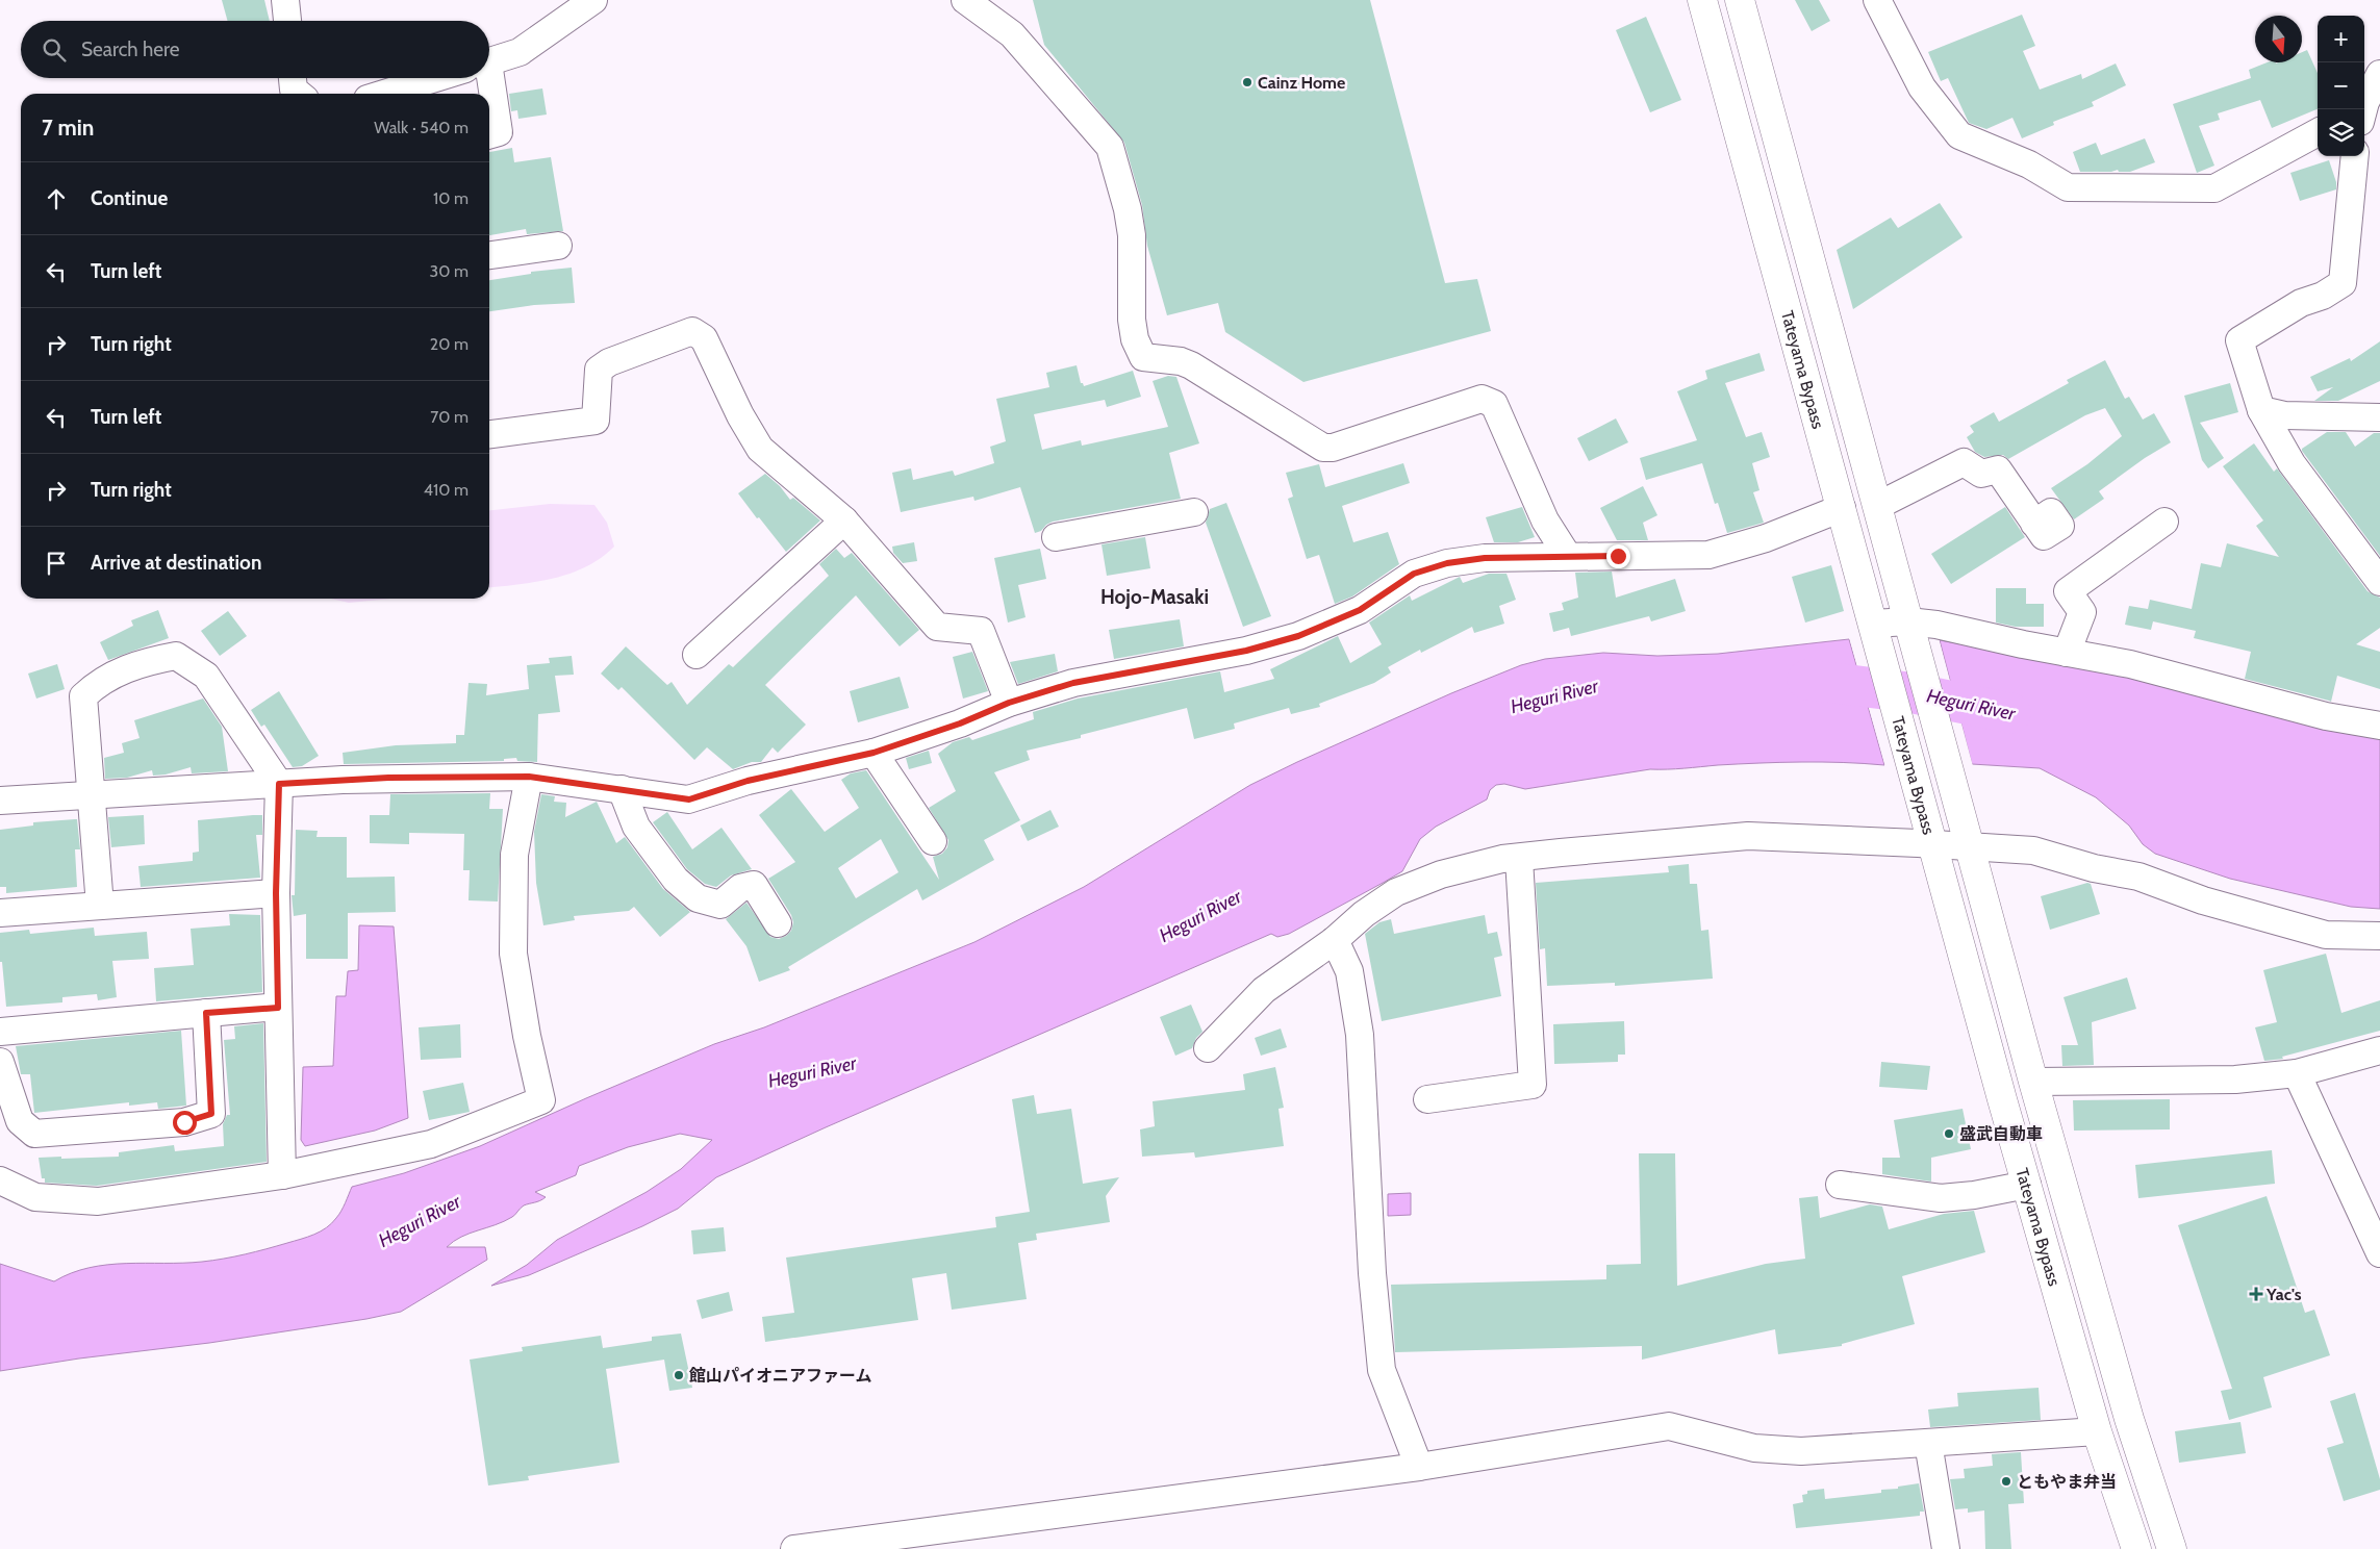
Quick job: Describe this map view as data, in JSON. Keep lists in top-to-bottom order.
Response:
{
  "streets": {
    "highway": ["Tateyama Bypass"]
  },
  "districts": ["Hojo-Masaki"],
  "water": ["Heguri River"],
  "places": {
    "other": [
      "Cainz Home",
      "盛武自動車",
      "館山パイオニアファーム",
      "ともやま弁当"
    ],
    "health": ["Yac's"]
  },
  "north": "bottom",
  "page": {
    "map_buttons": ["+", "−"],
    "search": "Search here",
    "heading": ["7 min", "Walk · 540 m"],
    "list": [
      ["Continue", "10 m"],
      ["Turn left", "30 m"],
      ["Turn right", "20 m"],
      ["Turn left", "70 m"],
      ["Turn right", "410 m"],
      "Arrive at destination"
    ]
  }
}
